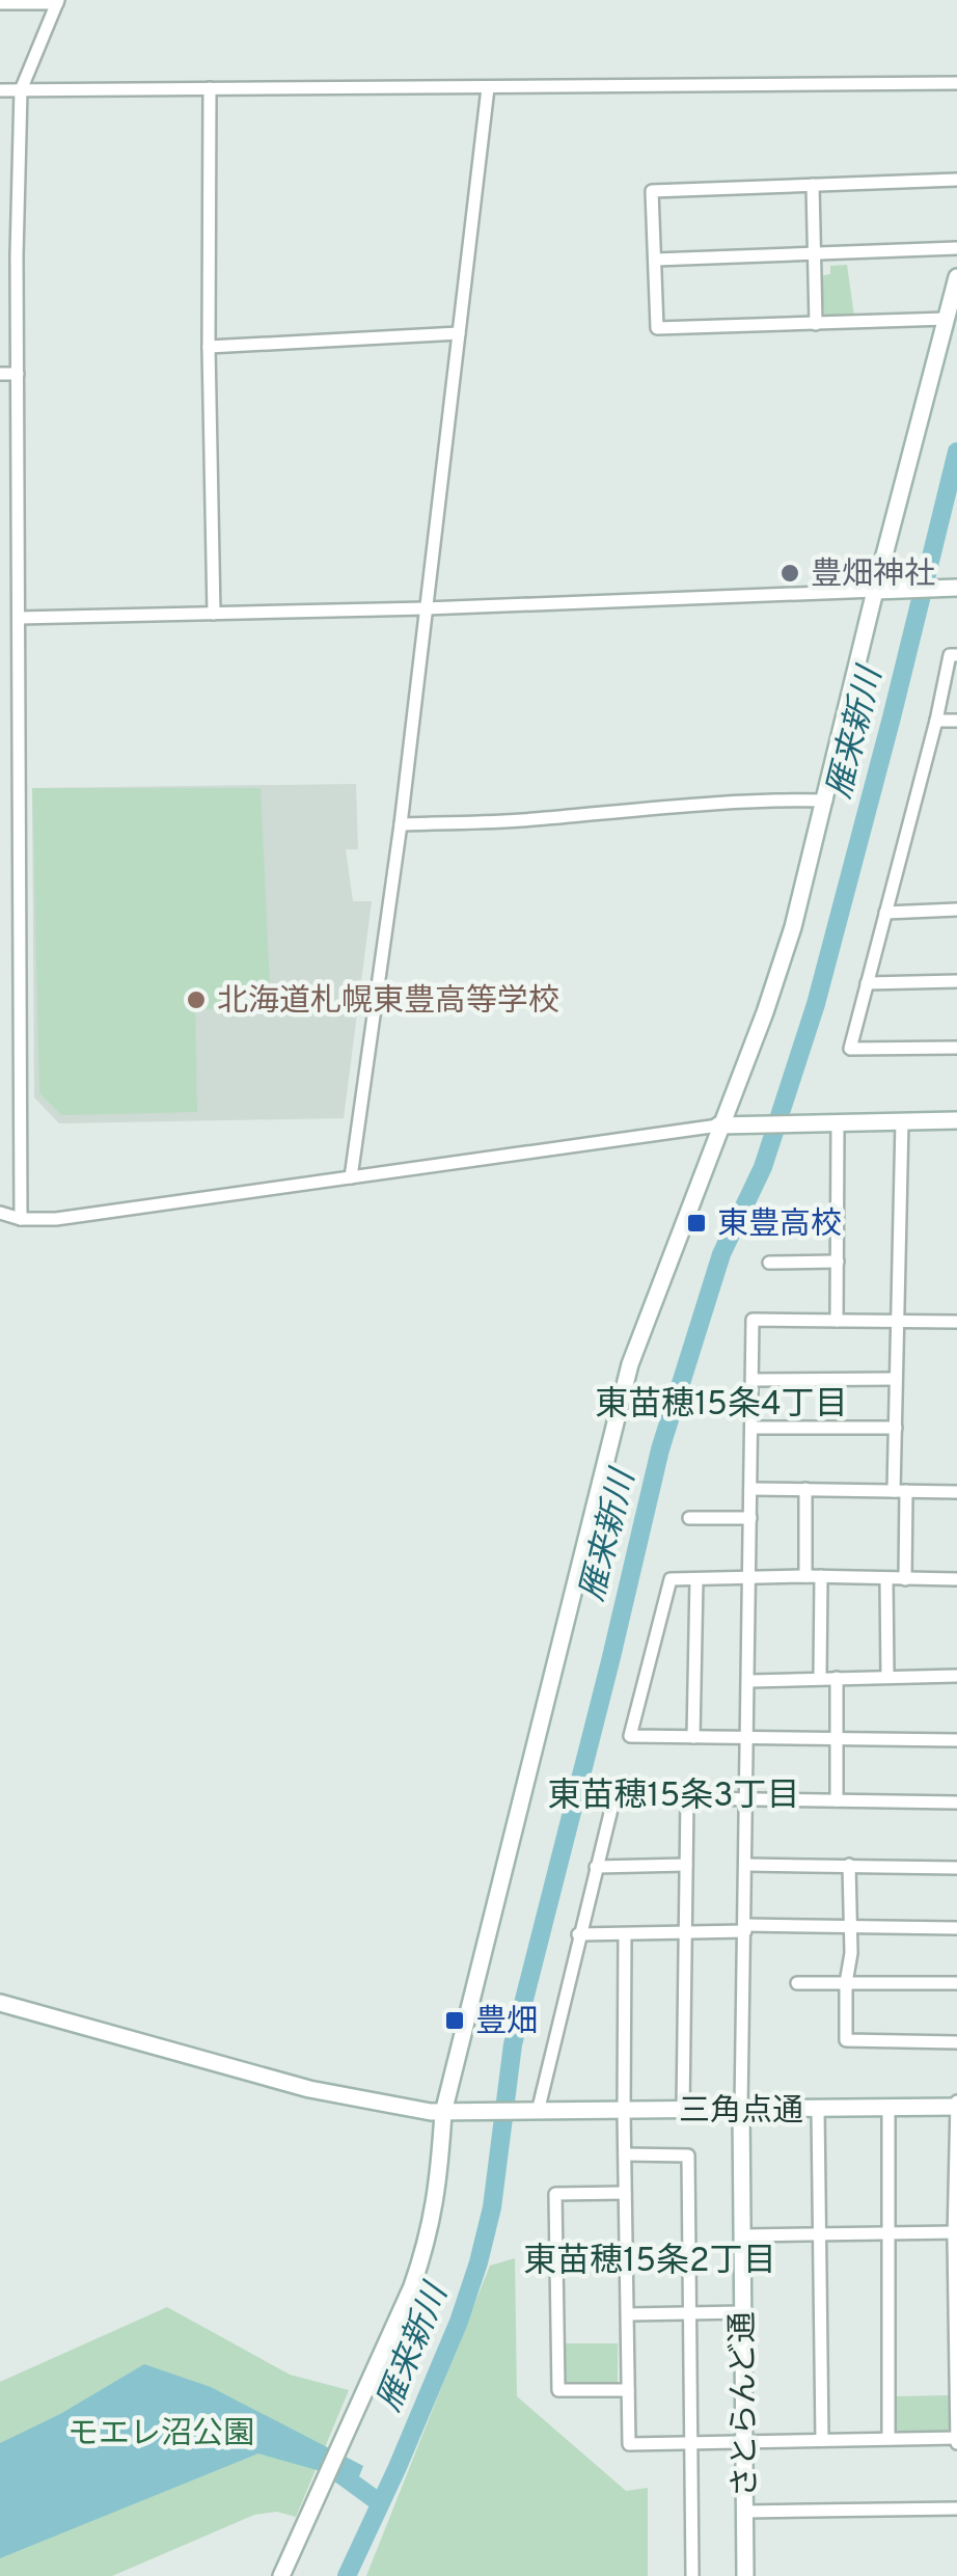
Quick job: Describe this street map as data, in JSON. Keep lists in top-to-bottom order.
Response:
{
  "streets": {
    "street": ["三角点通", "さとらんど通"]
  },
  "crossings": [
    ["三角点通", "さとらんど通"]
  ],
  "districts": ["東苗穂15条4丁目", "東苗穂15条3丁目", "東苗穂15条2丁目"],
  "water": ["雁来新川"],
  "parks": ["モエレ沼公園"],
  "places": {
    "other": ["豊畑神社", "北海道札幌東豊高等学校"],
    "transit": ["東豊高校", "豊畑"]
  }
}
